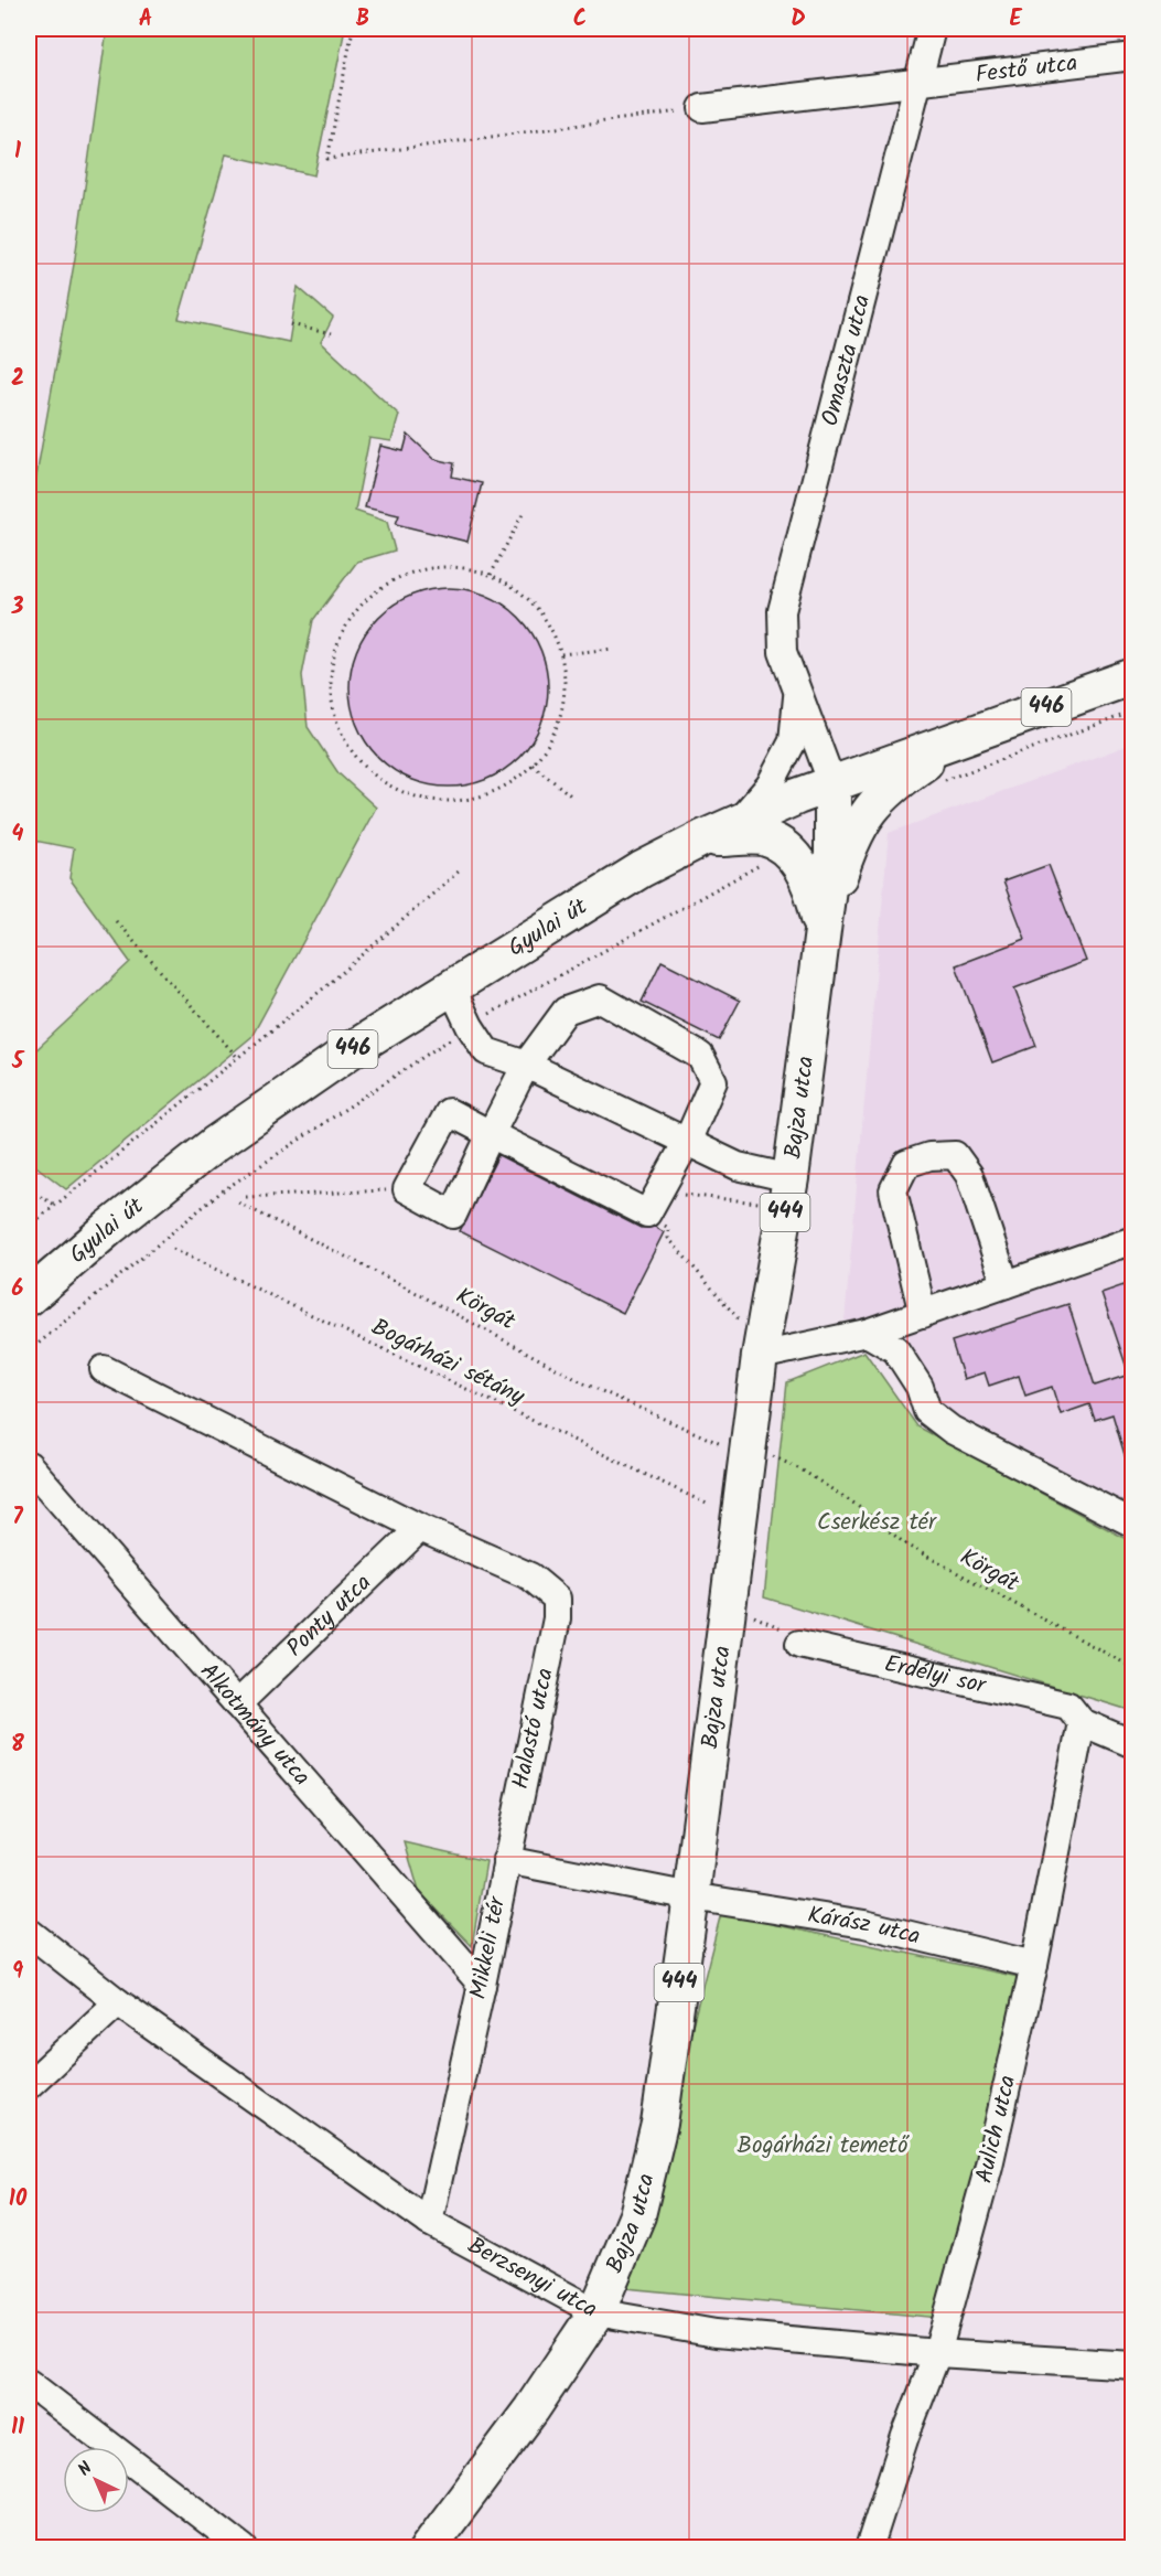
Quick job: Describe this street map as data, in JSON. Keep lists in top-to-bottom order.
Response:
{
  "streets": {
    "main road": [
      "446",
      "Gyulai út",
      "Bajza utca",
      "444"
    ],
    "street": [
      "Festő utca",
      "Omaszta utca",
      "Ponty utca",
      "Erdélyi sor",
      "Alkotmány utca",
      "Halastó utca",
      "Kárász utca",
      "Mikkeli tér",
      "Aulich utca",
      "Berzsenyi utca"
    ],
    "path": ["Körgát", "Bogárházi sétány"]
  },
  "crossings": [
    ["Festő utca", "Omaszta utca"],
    ["Omaszta utca", "Gyulai út"],
    ["Omaszta utca", "Bajza utca"],
    ["Gyulai út", "Bajza utca"],
    ["Bajza utca", "Kárász utca"],
    ["Bajza utca", "Berzsenyi utca"],
    ["Ponty utca", "Alkotmány utca"],
    ["Ponty utca", "Halastó utca"],
    ["Erdélyi sor", "Aulich utca"],
    ["Alkotmány utca", "Mikkeli tér"],
    ["Halastó utca", "Mikkeli tér"],
    ["Kárász utca", "Aulich utca"],
    ["Mikkeli tér", "Berzsenyi utca"],
    ["Aulich utca", "Berzsenyi utca"]
  ],
  "parks": ["Cserkész tér", "Bogárházi temető"],
  "north": "top left",
  "grid": {
    "columns": [
      "A",
      "B",
      "C",
      "D",
      "E"
    ],
    "rows": [
      "1",
      "2",
      "3",
      "4",
      "5",
      "6",
      "7",
      "8",
      "9",
      "10",
      "11"
    ]
  }
}
